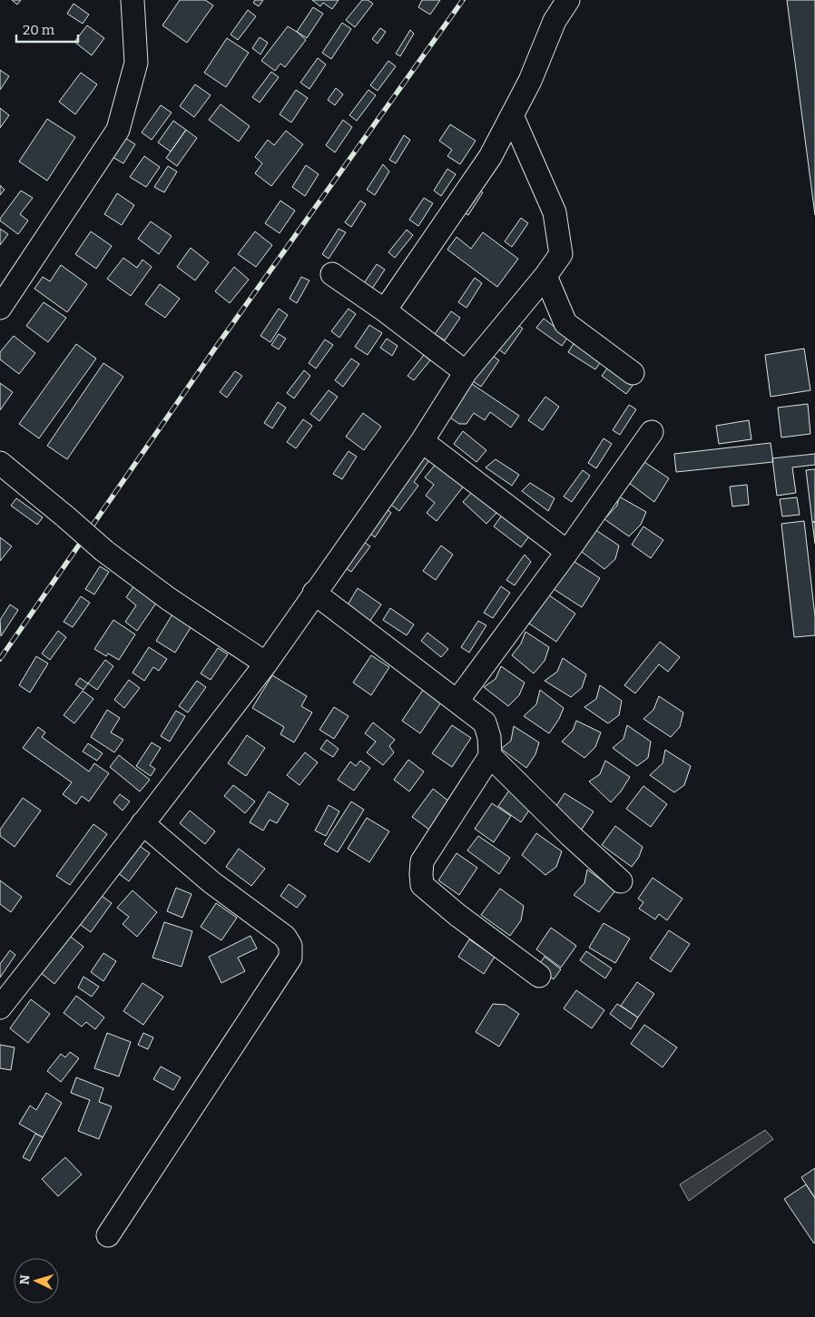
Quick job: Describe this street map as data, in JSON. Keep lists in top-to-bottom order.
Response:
{
  "scale_bar": "20 m",
  "north": "left"
}
